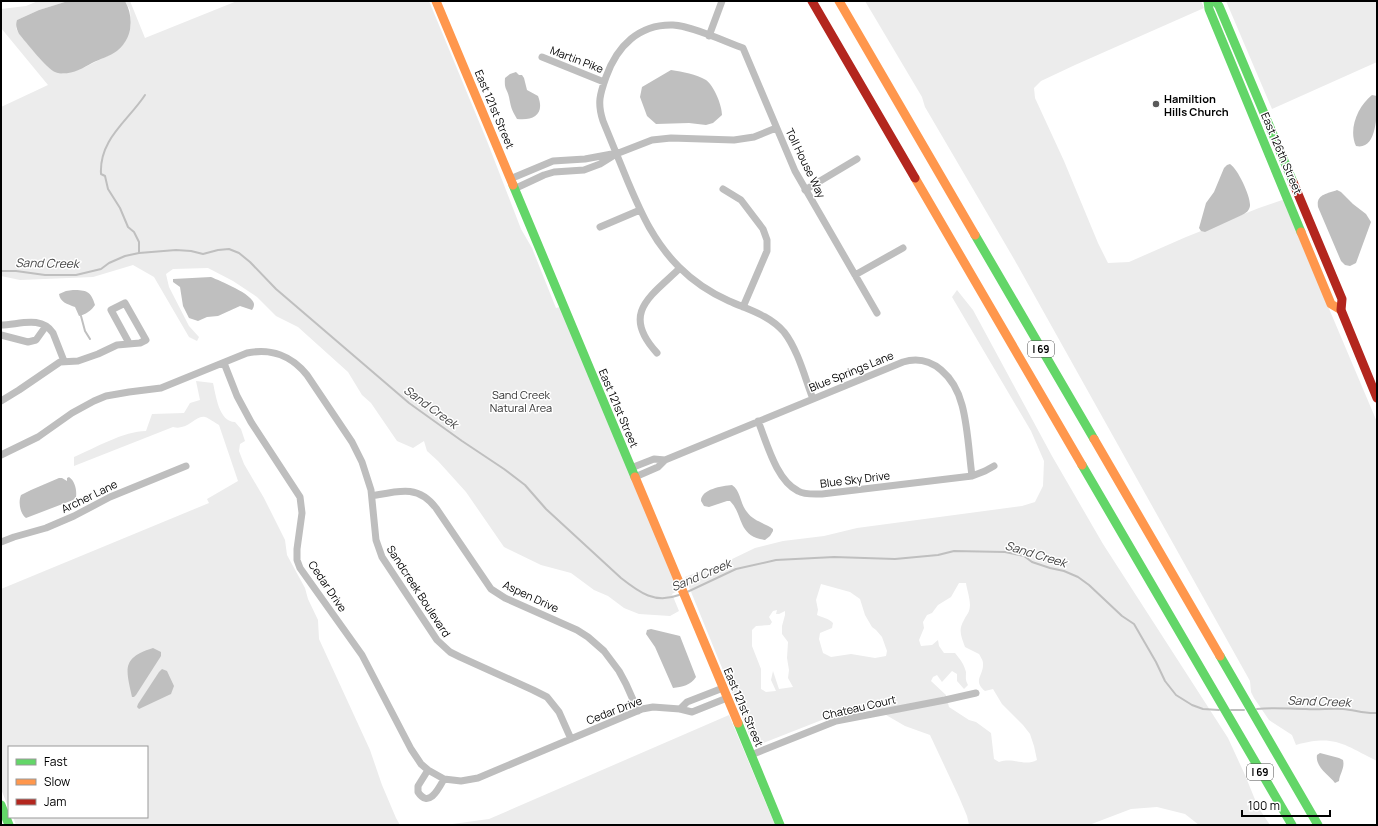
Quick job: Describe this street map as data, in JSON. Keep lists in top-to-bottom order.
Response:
{
  "streets": {
    "main road": ["East 121st Street", "East 126th Street", "I 69"],
    "street": [
      "Martin Pike",
      "Toll House Way",
      "Blue Springs Lane",
      "Blue Sky Drive",
      "Archer Lane",
      "Cedar Drive",
      "Sandcreek Boulevard",
      "Aspen Drive",
      "Chateau Court"
    ]
  },
  "crossings": [
    ["Martin Pike", "Toll House Way"],
    ["East 121st Street", "Blue Springs Lane"],
    ["East 121st Street", "Cedar Drive"],
    ["East 121st Street", "Chateau Court"],
    ["Toll House Way", "Blue Springs Lane"],
    ["Blue Springs Lane", "Blue Sky Drive"],
    ["Cedar Drive", "Sandcreek Boulevard"],
    ["Cedar Drive", "Aspen Drive"],
    ["Sandcreek Boulevard", "Aspen Drive"]
  ],
  "water": ["Sand Creek"],
  "parks": ["Sand Creek Natural Area"],
  "places": ["Hamiltion Hills Church"],
  "legend": ["Fast", "Slow", "Jam"],
  "scale_bar": "100 m"
}
